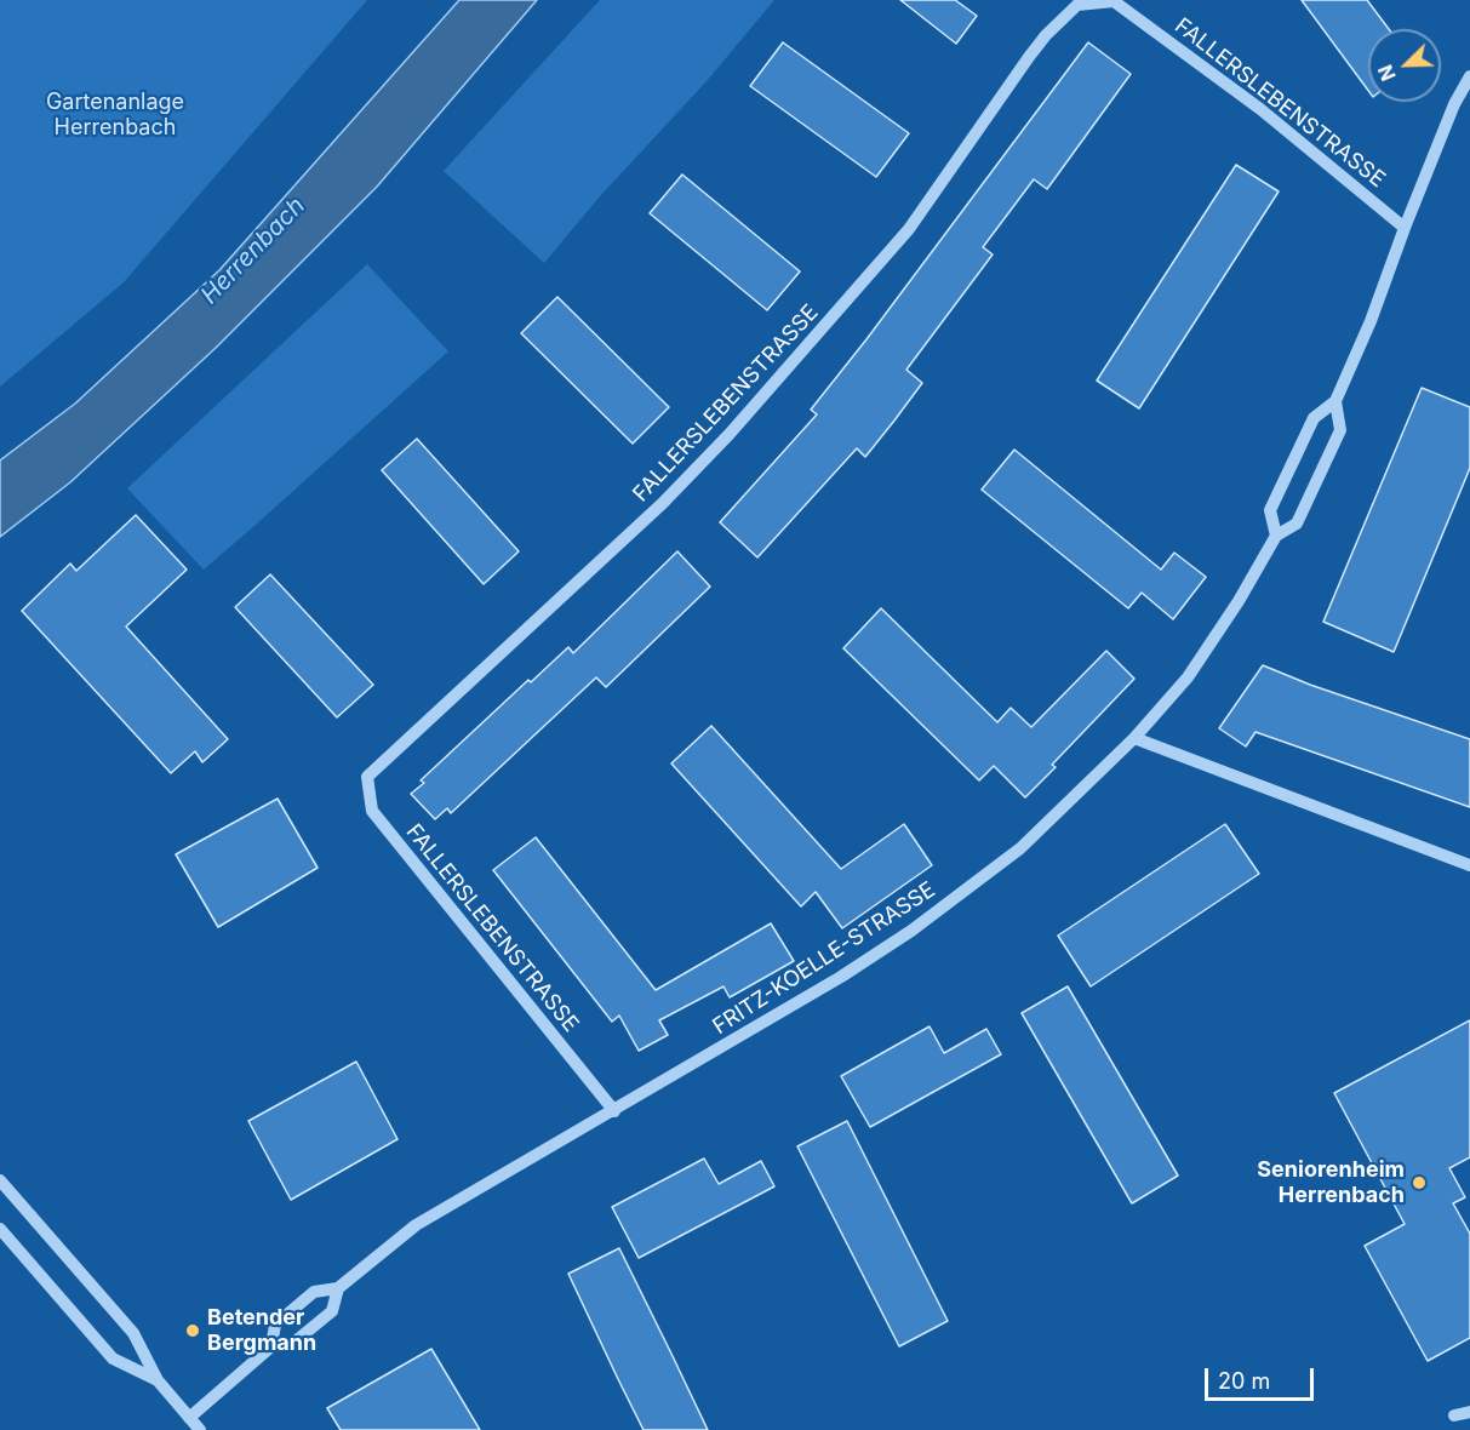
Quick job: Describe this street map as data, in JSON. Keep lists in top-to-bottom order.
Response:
{
  "streets": {
    "street": ["FALLERSLEBENSTRASSE", "FRITZ-KOELLE-STRASSE"]
  },
  "crossings": [
    ["FALLERSLEBENSTRASSE", "FRITZ-KOELLE-STRASSE"]
  ],
  "water": ["Herrenbach"],
  "parks": ["Gartenanlage Herrenbach"],
  "places": ["Seniorenheim Herrenbach", "Betender Bergmann"],
  "scale_bar": "20 m",
  "north": "bottom left"
}
